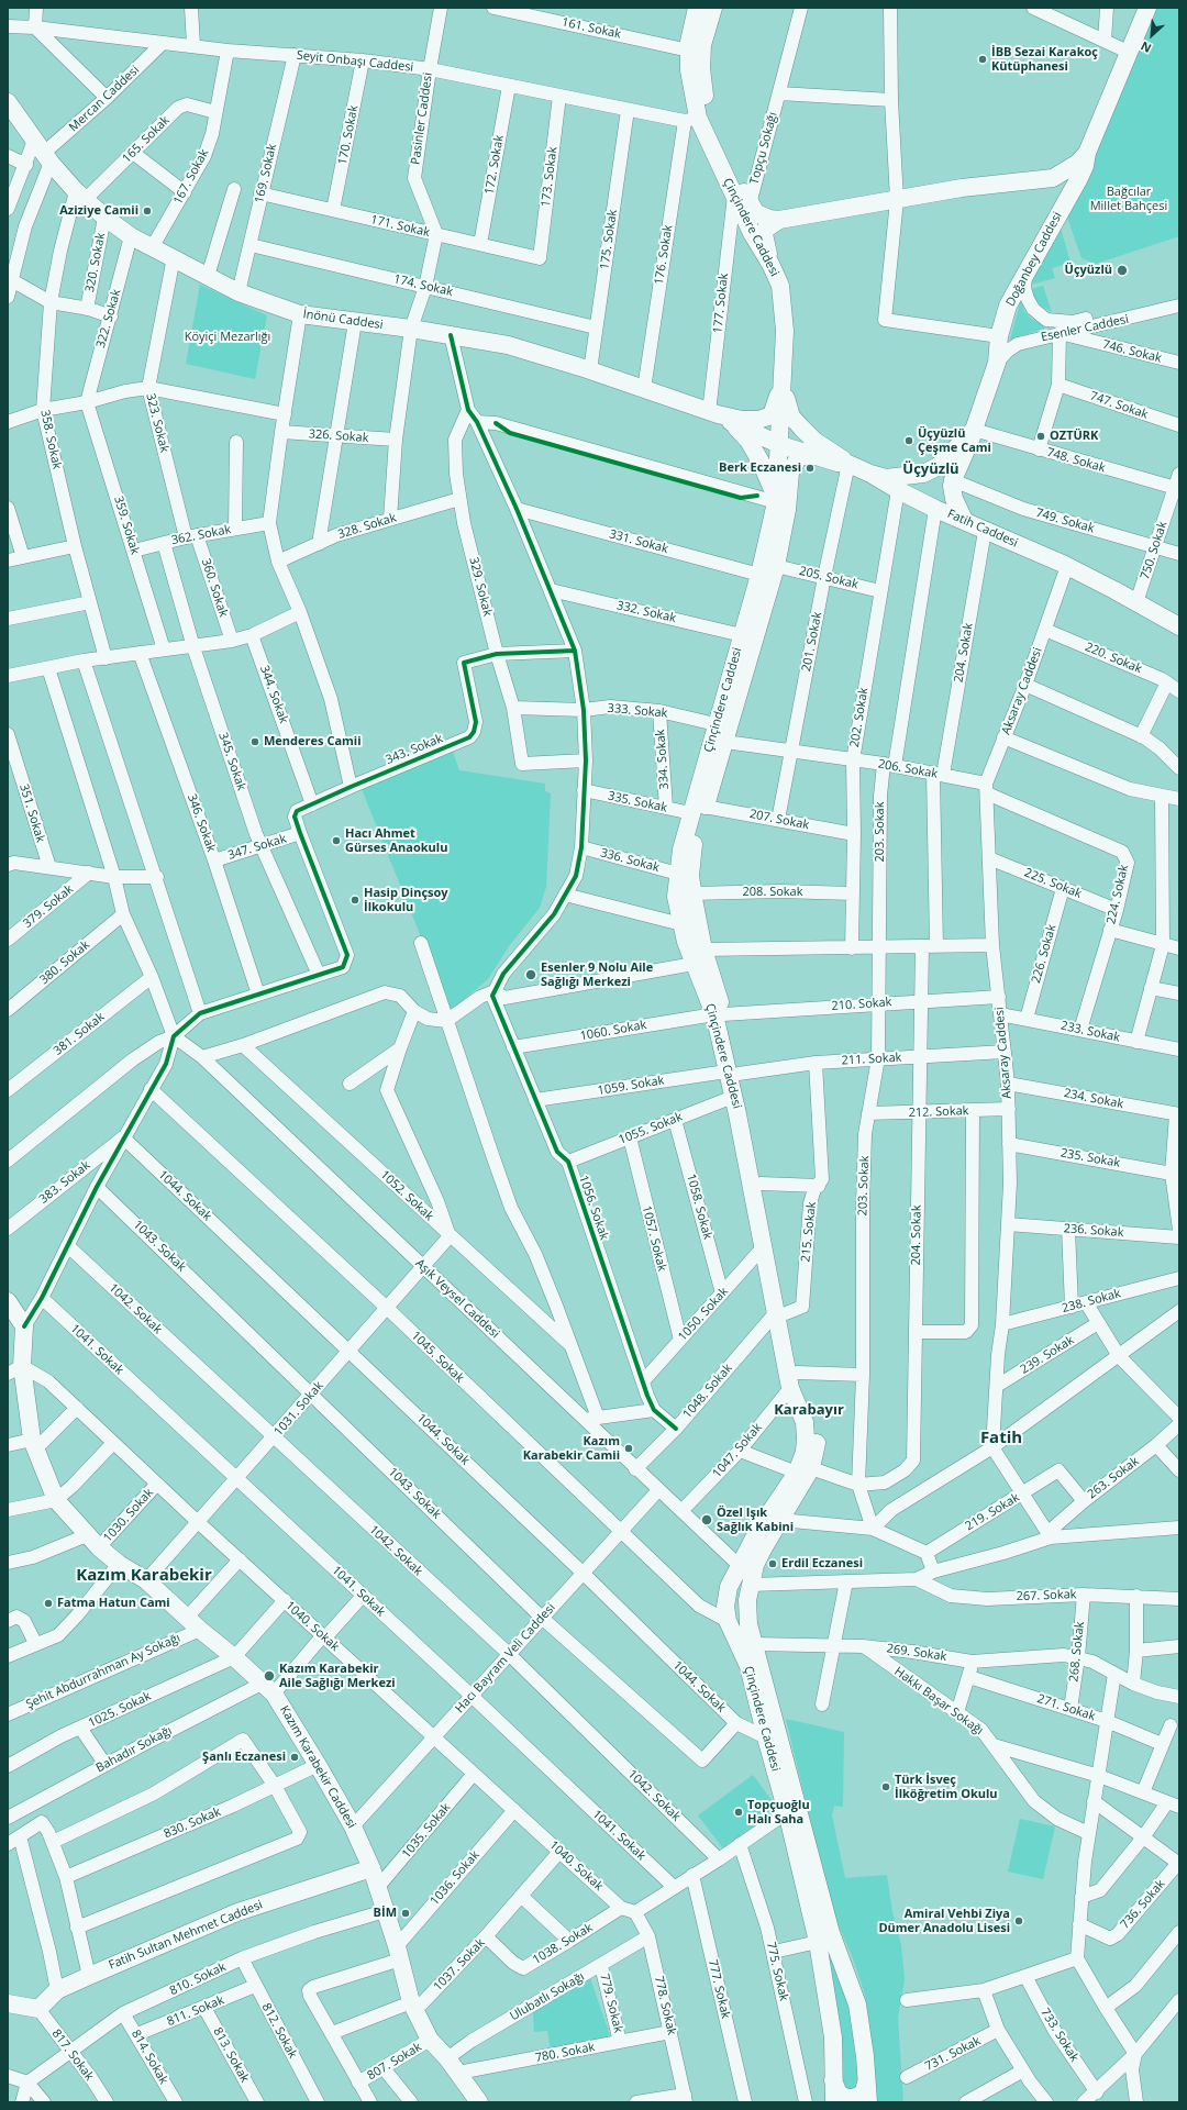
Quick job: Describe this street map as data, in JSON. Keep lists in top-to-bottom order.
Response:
{
  "streets": {
    "main road": [
      "Çinçindere Caddesi",
      "Doğanbey Caddesi",
      "İnönü Caddesi",
      "Fatih Caddesi",
      "Kazım Karabekir Caddesi",
      "Fatih Sultan Mehmet Caddesi"
    ],
    "street": [
      "161. Sokak",
      "Seyit Onbaşı Caddesi",
      "Mercan Caddesi",
      "Pasinler Caddesi",
      "170. Sokak",
      "165. Sokak",
      "Topçu Sokağı",
      "172. Sokak",
      "169. Sokak",
      "167. Sokak",
      "173. Sokak",
      "171. Sokak",
      "175. Sokak",
      "176. Sokak",
      "320. Sokak",
      "174. Sokak",
      "177. Sokak",
      "322. Sokak",
      "Esenler Caddesi",
      "746. Sokak",
      "747. Sokak",
      "323. Sokak",
      "326. Sokak",
      "358. Sokak",
      "748. Sokak",
      "749. Sokak",
      "359. Sokak",
      "328. Sokak",
      "362. Sokak",
      "331. Sokak",
      "750. Sokak",
      "205. Sokak",
      "329. Sokak",
      "360. Sokak",
      "332. Sokak",
      "201. Sokak",
      "204. Sokak",
      "220. Sokak",
      "Aksaray Caddesi",
      "344. Sokak",
      "333. Sokak",
      "202. Sokak",
      "343. Sokak",
      "334. Sokak",
      "345. Sokak",
      "206. Sokak",
      "335. Sokak",
      "351. Sokak",
      "207. Sokak",
      "346. Sokak",
      "203. Sokak",
      "347. Sokak",
      "336. Sokak",
      "225. Sokak",
      "208. Sokak",
      "224. Sokak",
      "379. Sokak",
      "226. Sokak",
      "380. Sokak",
      "210. Sokak",
      "1060. Sokak",
      "233. Sokak",
      "381. Sokak",
      "211. Sokak",
      "1059. Sokak",
      "234. Sokak",
      "212. Sokak",
      "1055. Sokak",
      "235. Sokak",
      "383. Sokak",
      "1044. Sokak",
      "1052. Sokak",
      "1058. Sokak",
      "1056. Sokak",
      "236. Sokak",
      "215. Sokak",
      "1057. Sokak",
      "1043. Sokak",
      "Aşık Veysel Caddesi",
      "238. Sokak",
      "1042. Sokak",
      "1050. Sokak",
      "1041. Sokak",
      "239. Sokak",
      "1045. Sokak",
      "1048. Sokak",
      "1031. Sokak",
      "1047. Sokak",
      "263. Sokak",
      "219. Sokak",
      "1030. Sokak",
      "267. Sokak",
      "1040. Sokak",
      "268. Sokak",
      "269. Sokak",
      "Hacı Bayram Veli Caddesi",
      "Şehit Abdurrahman Ay Sokağı",
      "Hakkı Başar Sokağı",
      "271. Sokak",
      "1025. Sokak",
      "Bahadır Sokağı",
      "830. Sokak",
      "1035. Sokak",
      "1036. Sokak",
      "736. Sokak",
      "1038. Sokak",
      "1037. Sokak",
      "775. Sokak",
      "810. Sokak",
      "777. Sokak",
      "Ulubatlı Sokağı",
      "779. Sokak",
      "778. Sokak",
      "811. Sokak",
      "812. Sokak",
      "733. Sokak",
      "780. Sokak",
      "731. Sokak",
      "817. Sokak",
      "813. Sokak",
      "814. Sokak",
      "807. Sokak"
    ]
  },
  "crossings": [
    ["161. Sokak", "Çinçindere Caddesi"],
    ["Seyit Onbaşı Caddesi", "Mercan Caddesi"],
    ["Seyit Onbaşı Caddesi", "Pasinler Caddesi"],
    ["Seyit Onbaşı Caddesi", "170. Sokak"],
    ["Seyit Onbaşı Caddesi", "172. Sokak"],
    ["Seyit Onbaşı Caddesi", "169. Sokak"],
    ["Seyit Onbaşı Caddesi", "167. Sokak"],
    ["Seyit Onbaşı Caddesi", "173. Sokak"],
    ["Seyit Onbaşı Caddesi", "Çinçindere Caddesi"],
    ["Seyit Onbaşı Caddesi", "175. Sokak"],
    ["Seyit Onbaşı Caddesi", "176. Sokak"],
    ["Mercan Caddesi", "İnönü Caddesi"],
    ["Pasinler Caddesi", "171. Sokak"],
    ["170. Sokak", "171. Sokak"],
    ["165. Sokak", "167. Sokak"],
    ["165. Sokak", "İnönü Caddesi"],
    ["165. Sokak", "358. Sokak"],
    ["Topçu Sokağı", "Çinçindere Caddesi"],
    ["172. Sokak", "171. Sokak"],
    ["169. Sokak", "171. Sokak"],
    ["169. Sokak", "174. Sokak"],
    ["169. Sokak", "İnönü Caddesi"],
    ["167. Sokak", "İnönü Caddesi"],
    ["173. Sokak", "171. Sokak"],
    ["Çinçindere Caddesi", "176. Sokak"],
    ["Çinçindere Caddesi", "177. Sokak"],
    ["Çinçindere Caddesi", "Fatih Caddesi"],
    ["Çinçindere Caddesi", "331. Sokak"],
    ["Çinçindere Caddesi", "205. Sokak"],
    ["Çinçindere Caddesi", "332. Sokak"],
    ["Çinçindere Caddesi", "333. Sokak"],
    ["Çinçindere Caddesi", "206. Sokak"],
    ["Çinçindere Caddesi", "335. Sokak"],
    ["Çinçindere Caddesi", "207. Sokak"],
    ["Çinçindere Caddesi", "336. Sokak"],
    ["Çinçindere Caddesi", "208. Sokak"],
    ["Çinçindere Caddesi", "210. Sokak"],
    ["Çinçindere Caddesi", "1060. Sokak"],
    ["Çinçindere Caddesi", "211. Sokak"],
    ["Çinçindere Caddesi", "1059. Sokak"],
    ["Çinçindere Caddesi", "1055. Sokak"],
    ["Çinçindere Caddesi", "1044. Sokak"],
    ["Çinçindere Caddesi", "215. Sokak"],
    ["Çinçindere Caddesi", "Aşık Veysel Caddesi"],
    ["Çinçindere Caddesi", "1050. Sokak"],
    ["Çinçindere Caddesi", "1045. Sokak"],
    ["Çinçindere Caddesi", "1048. Sokak"],
    ["Çinçindere Caddesi", "1047. Sokak"],
    ["175. Sokak", "174. Sokak"],
    ["175. Sokak", "İnönü Caddesi"],
    ["176. Sokak", "İnönü Caddesi"],
    ["Doğanbey Caddesi", "Esenler Caddesi"],
    ["Doğanbey Caddesi", "748. Sokak"],
    ["Doğanbey Caddesi", "Fatih Caddesi"],
    ["320. Sokak", "İnönü Caddesi"],
    ["177. Sokak", "İnönü Caddesi"],
    ["177. Sokak", "Fatih Caddesi"],
    ["322. Sokak", "İnönü Caddesi"],
    ["322. Sokak", "359. Sokak"],
    ["İnönü Caddesi", "323. Sokak"],
    ["İnönü Caddesi", "358. Sokak"],
    ["İnönü Caddesi", "Fatih Caddesi"],
    ["Esenler Caddesi", "746. Sokak"],
    ["323. Sokak", "362. Sokak"],
    ["323. Sokak", "360. Sokak"],
    ["748. Sokak", "750. Sokak"],
    ["749. Sokak", "750. Sokak"],
    ["359. Sokak", "362. Sokak"],
    ["328. Sokak", "329. Sokak"],
    ["Fatih Caddesi", "750. Sokak"],
    ["Fatih Caddesi", "201. Sokak"],
    ["Fatih Caddesi", "204. Sokak"],
    ["Fatih Caddesi", "Aksaray Caddesi"],
    ["Fatih Caddesi", "202. Sokak"],
    ["Fatih Caddesi", "203. Sokak"],
    ["362. Sokak", "360. Sokak"],
    ["362. Sokak", "345. Sokak"],
    ["205. Sokak", "201. Sokak"],
    ["205. Sokak", "202. Sokak"],
    ["329. Sokak", "333. Sokak"],
    ["329. Sokak", "343. Sokak"],
    ["201. Sokak", "206. Sokak"],
    ["201. Sokak", "207. Sokak"],
    ["204. Sokak", "206. Sokak"],
    ["204. Sokak", "203. Sokak"],
    ["204. Sokak", "210. Sokak"],
    ["204. Sokak", "211. Sokak"],
    ["204. Sokak", "212. Sokak"],
    ["220. Sokak", "Aksaray Caddesi"],
    ["Aksaray Caddesi", "206. Sokak"],
    ["Aksaray Caddesi", "225. Sokak"],
    ["Aksaray Caddesi", "224. Sokak"],
    ["Aksaray Caddesi", "210. Sokak"],
    ["Aksaray Caddesi", "233. Sokak"],
    ["Aksaray Caddesi", "211. Sokak"],
    ["Aksaray Caddesi", "234. Sokak"],
    ["Aksaray Caddesi", "212. Sokak"],
    ["Aksaray Caddesi", "235. Sokak"],
    ["Aksaray Caddesi", "236. Sokak"],
    ["Aksaray Caddesi", "238. Sokak"],
    ["Aksaray Caddesi", "239. Sokak"],
    ["344. Sokak", "343. Sokak"],
    ["333. Sokak", "334. Sokak"],
    ["333. Sokak", "206. Sokak"],
    ["202. Sokak", "206. Sokak"],
    ["202. Sokak", "207. Sokak"],
    ["202. Sokak", "208. Sokak"],
    ["343. Sokak", "347. Sokak"],
    ["334. Sokak", "335. Sokak"],
    ["345. Sokak", "347. Sokak"],
    ["206. Sokak", "203. Sokak"],
    ["206. Sokak", "224. Sokak"],
    ["335. Sokak", "207. Sokak"],
    ["346. Sokak", "347. Sokak"],
    ["203. Sokak", "210. Sokak"],
    ["203. Sokak", "211. Sokak"],
    ["203. Sokak", "212. Sokak"],
    ["225. Sokak", "224. Sokak"],
    ["225. Sokak", "226. Sokak"],
    ["224. Sokak", "233. Sokak"],
    ["226. Sokak", "233. Sokak"],
    ["210. Sokak", "1060. Sokak"],
    ["1060. Sokak", "1056. Sokak"],
    ["211. Sokak", "1059. Sokak"],
    ["211. Sokak", "215. Sokak"],
    ["1059. Sokak", "1056. Sokak"],
    ["1055. Sokak", "1058. Sokak"],
    ["1055. Sokak", "1056. Sokak"],
    ["1055. Sokak", "1057. Sokak"],
    ["383. Sokak", "1044. Sokak"],
    ["1044. Sokak", "1043. Sokak"],
    ["1044. Sokak", "1031. Sokak"],
    ["1044. Sokak", "Hacı Bayram Veli Caddesi"],
    ["1052. Sokak", "1031. Sokak"],
    ["1058. Sokak", "1050. Sokak"],
    ["1056. Sokak", "1050. Sokak"],
    ["1056. Sokak", "1048. Sokak"],
    ["215. Sokak", "1048. Sokak"],
    ["1057. Sokak", "1050. Sokak"],
    ["1043. Sokak", "1031. Sokak"],
    ["1043. Sokak", "Hacı Bayram Veli Caddesi"],
    ["Aşık Veysel Caddesi", "1048. Sokak"],
    ["Aşık Veysel Caddesi", "1031. Sokak"],
    ["Aşık Veysel Caddesi", "1047. Sokak"],
    ["Aşık Veysel Caddesi", "Hacı Bayram Veli Caddesi"],
    ["1042. Sokak", "1031. Sokak"],
    ["1042. Sokak", "Hacı Bayram Veli Caddesi"],
    ["1041. Sokak", "1031. Sokak"],
    ["1041. Sokak", "Hacı Bayram Veli Caddesi"],
    ["1045. Sokak", "1031. Sokak"],
    ["1045. Sokak", "Hacı Bayram Veli Caddesi"],
    ["1031. Sokak", "1040. Sokak"],
    ["1031. Sokak", "Kazım Karabekir Caddesi"],
    ["263. Sokak", "219. Sokak"],
    ["1030. Sokak", "1040. Sokak"],
    ["1030. Sokak", "Kazım Karabekir Caddesi"],
    ["267. Sokak", "268. Sokak"],
    ["1040. Sokak", "Hacı Bayram Veli Caddesi"],
    ["1040. Sokak", "Kazım Karabekir Caddesi"],
    ["1040. Sokak", "1035. Sokak"],
    ["1040. Sokak", "1036. Sokak"],
    ["1040. Sokak", "1038. Sokak"],
    ["1040. Sokak", "1037. Sokak"],
    ["268. Sokak", "269. Sokak"],
    ["268. Sokak", "271. Sokak"],
    ["269. Sokak", "Hakkı Başar Sokağı"],
    ["Hacı Bayram Veli Caddesi", "Kazım Karabekir Caddesi"],
    ["Şehit Abdurrahman Ay Sokağı", "Kazım Karabekir Caddesi"],
    ["1025. Sokak", "Kazım Karabekir Caddesi"],
    ["Bahadır Sokağı", "Kazım Karabekir Caddesi"],
    ["Kazım Karabekir Caddesi", "830. Sokak"],
    ["Kazım Karabekir Caddesi", "1035. Sokak"],
    ["Kazım Karabekir Caddesi", "1036. Sokak"],
    ["Kazım Karabekir Caddesi", "Fatih Sultan Mehmet Caddesi"],
    ["Kazım Karabekir Caddesi", "1037. Sokak"],
    ["Kazım Karabekir Caddesi", "810. Sokak"],
    ["Kazım Karabekir Caddesi", "Ulubatlı Sokağı"],
    ["Kazım Karabekir Caddesi", "780. Sokak"],
    ["Kazım Karabekir Caddesi", "807. Sokak"],
    ["Fatih Sultan Mehmet Caddesi", "817. Sokak"],
    ["1038. Sokak", "1037. Sokak"],
    ["810. Sokak", "812. Sokak"],
    ["810. Sokak", "817. Sokak"],
    ["810. Sokak", "814. Sokak"],
    ["Ulubatlı Sokağı", "779. Sokak"],
    ["Ulubatlı Sokağı", "778. Sokak"],
    ["779. Sokak", "780. Sokak"],
    ["778. Sokak", "780. Sokak"],
    ["811. Sokak", "812. Sokak"],
    ["811. Sokak", "813. Sokak"],
    ["811. Sokak", "814. Sokak"]
  ],
  "districts": [
    "Üçyüzlü",
    "Karabayır",
    "Fatih",
    "Kazım Karabekir"
  ],
  "parks": ["Bağcılar Millet Bahçesi", "Köyiçi Mezarlığı"],
  "places": [
    "İBB Sezai Karakoç Kütüphanesi",
    "Aziziye Camii",
    "Üçyüzlü",
    "OZTÜRK",
    "Üçyüzlü Çeşme Cami",
    "Berk Eczanesi",
    "Menderes Camii",
    "Hacı Ahmet Gürses Anaokulu",
    "Hasip Dinçsoy İlkokulu",
    "Esenler 9 Nolu Aile Sağlığı Merkezi",
    "Kazım Karabekir Camii",
    "Özel Işık Sağlık Kabini",
    "Erdil Eczanesi",
    "Fatma Hatun Cami",
    "Kazım Karabekir Aile Sağlığı Merkezi",
    "Şanlı Eczanesi",
    "Türk İsveç İlköğretim Okulu",
    "Topçuoğlu Halı Saha",
    "BİM",
    "Amiral Vehbi Ziya Dümer Anadolu Lisesi"
  ],
  "north": "bottom left"
}
